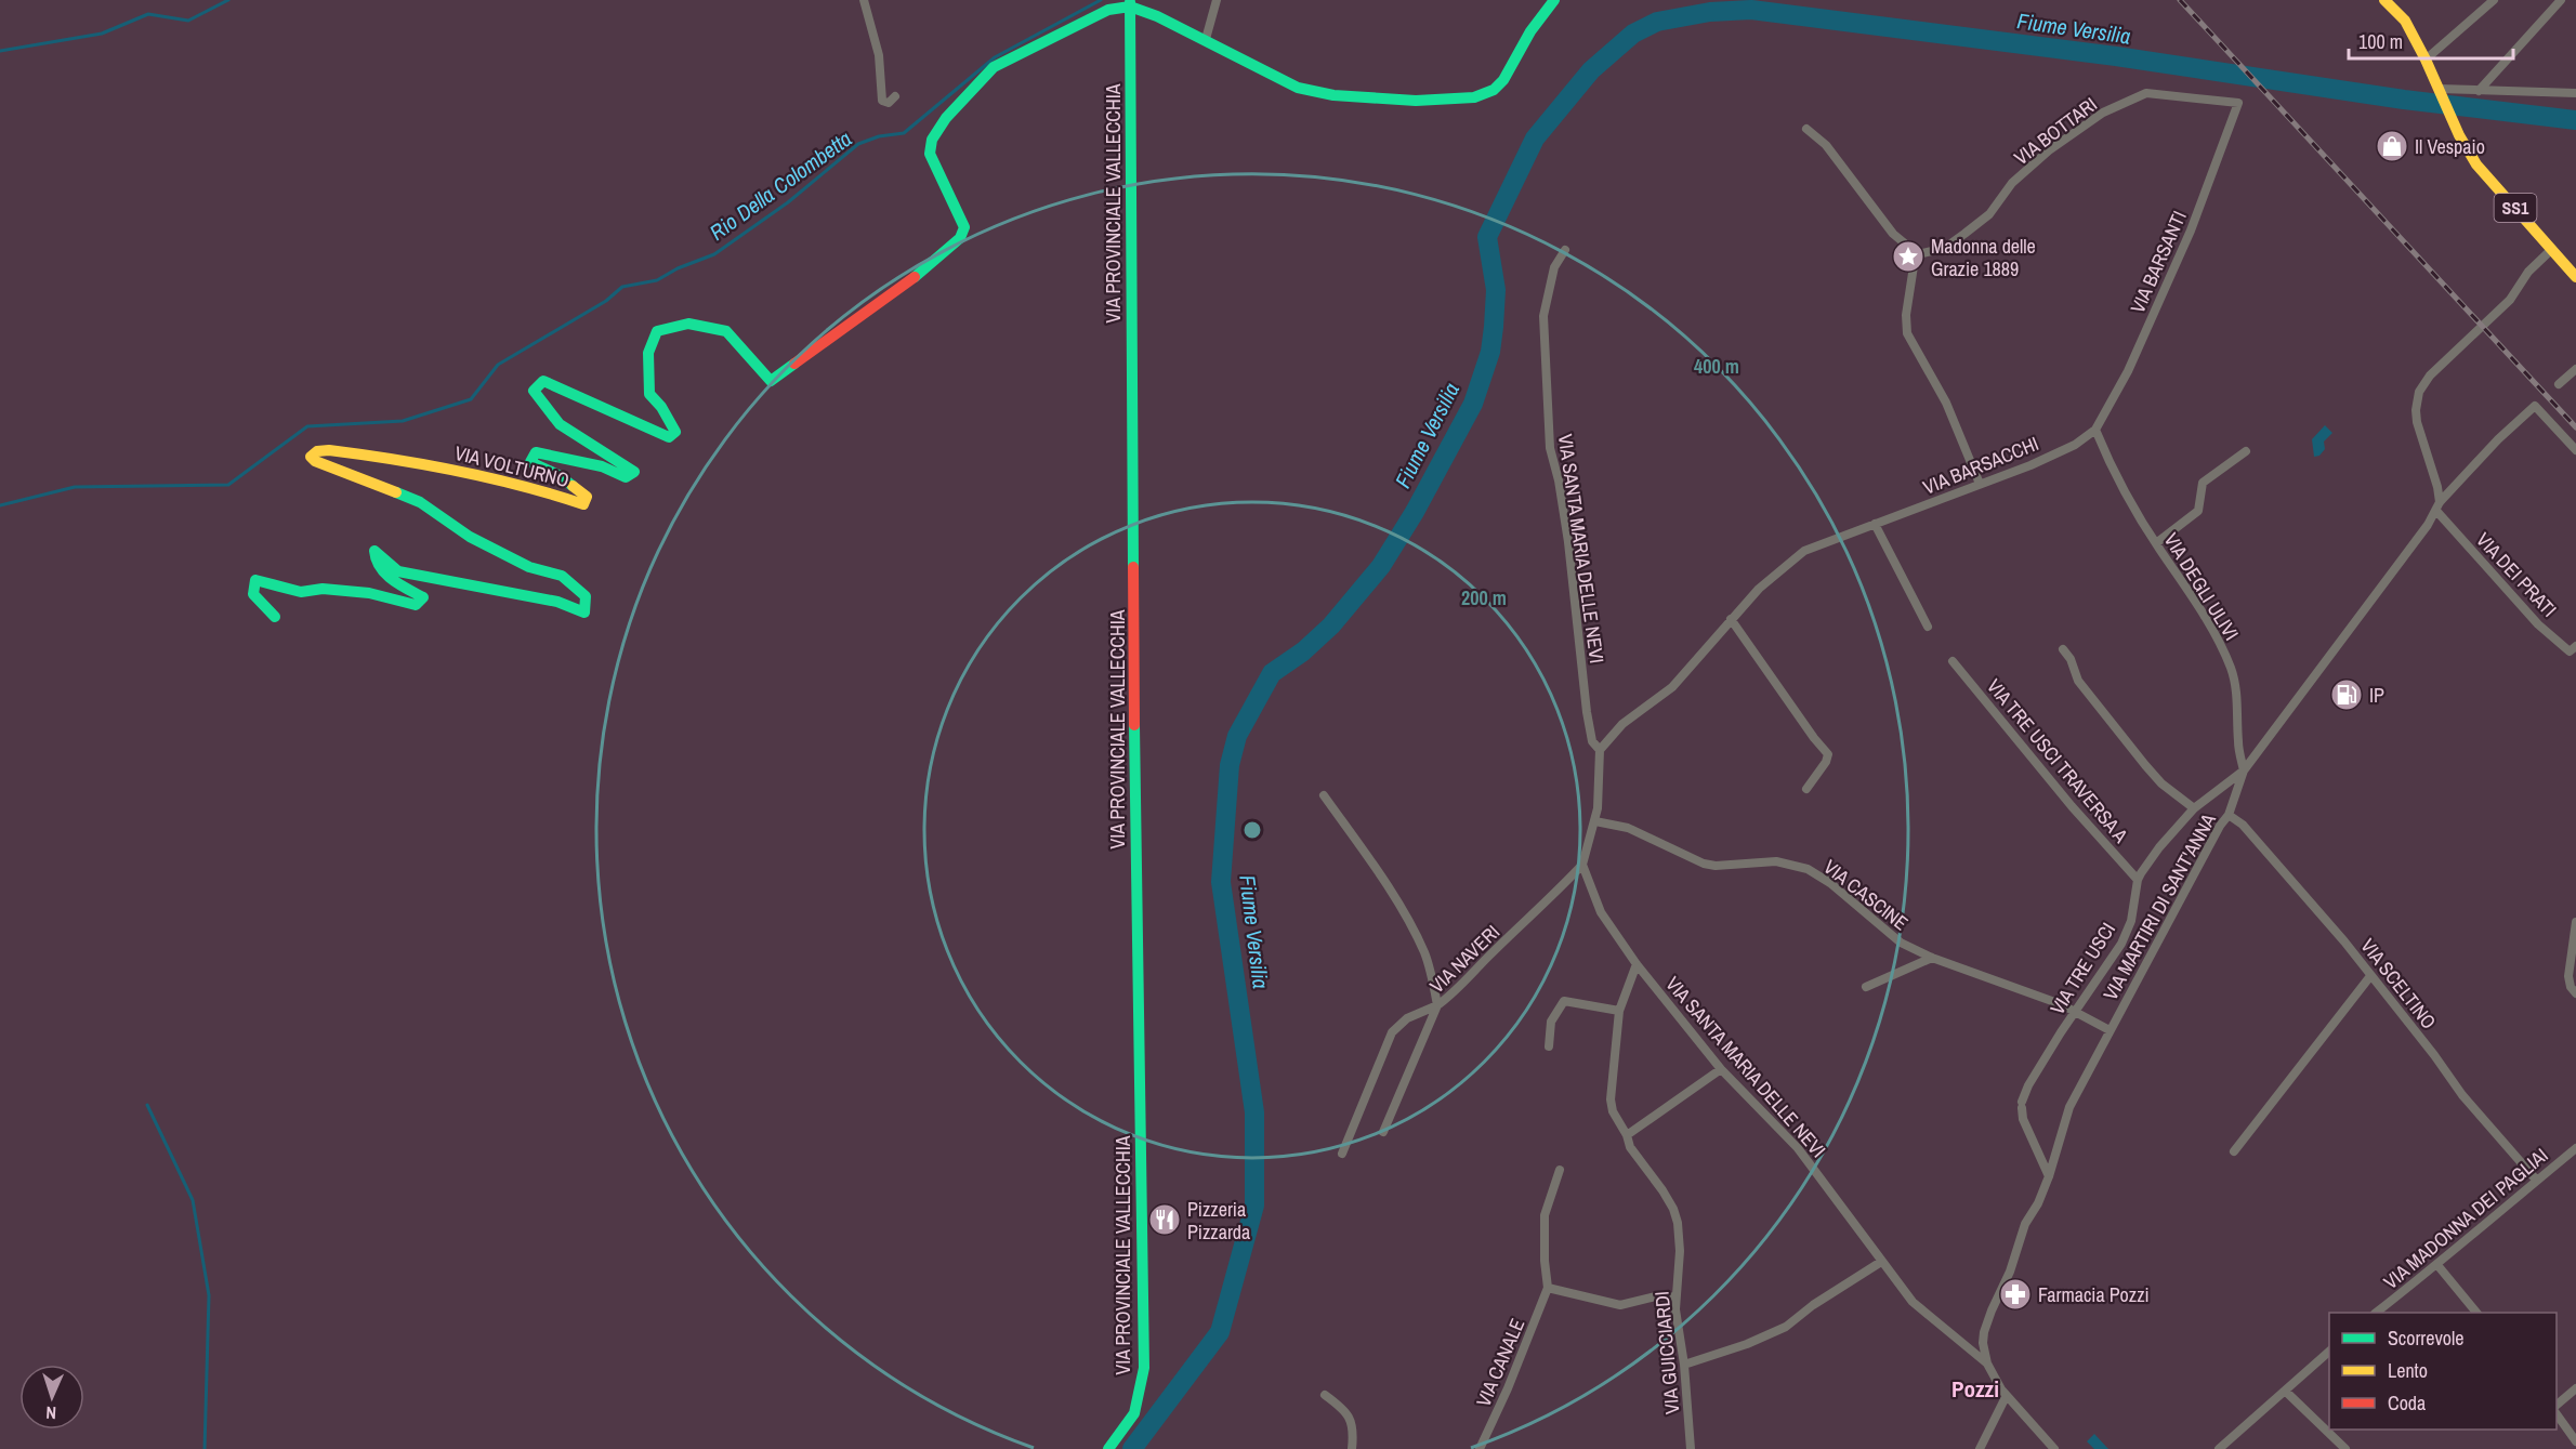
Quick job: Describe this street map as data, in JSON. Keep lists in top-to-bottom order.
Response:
{
  "streets": {
    "street": [
      "VIA BOTTARI",
      "VIA PROVINCIALE VALLECCHIA",
      "SS1",
      "VIA BARSANTI",
      "VIA BARSACCHI",
      "VIA VOLTURNO",
      "VIA SANTA MARIA DELLE NEVI",
      "VIA DEI PRATI",
      "VIA DEGLI ULIVI",
      "VIA TRE USCI TRAVERSA A",
      "VIA CASCINE",
      "VIA MARTIRI DI SANT'ANNA",
      "VIA NAVERI",
      "VIA TRE USCI",
      "VIA SCELTINO",
      "VIA MADONNA DEI PAGLIAI",
      "VIA GUICCIARDI",
      "VIA CANALE"
    ]
  },
  "crossings": [
    ["VIA BOTTARI", "VIA BARSANTI"],
    ["VIA PROVINCIALE VALLECCHIA", "VIA VOLTURNO"],
    ["VIA BARSANTI", "VIA BARSACCHI"],
    ["VIA BARSANTI", "VIA DEGLI ULIVI"],
    ["VIA BARSACCHI", "VIA SANTA MARIA DELLE NEVI"],
    ["VIA BARSACCHI", "VIA DEGLI ULIVI"],
    ["VIA SANTA MARIA DELLE NEVI", "VIA CASCINE"],
    ["VIA SANTA MARIA DELLE NEVI", "VIA MARTIRI DI SANT'ANNA"],
    ["VIA SANTA MARIA DELLE NEVI", "VIA NAVERI"],
    ["VIA SANTA MARIA DELLE NEVI", "VIA GUICCIARDI"],
    ["VIA DEI PRATI", "VIA MARTIRI DI SANT'ANNA"],
    ["VIA DEGLI ULIVI", "VIA MARTIRI DI SANT'ANNA"],
    ["VIA DEGLI ULIVI", "VIA TRE USCI"],
    ["VIA TRE USCI TRAVERSA A", "VIA TRE USCI"],
    ["VIA CASCINE", "VIA MARTIRI DI SANT'ANNA"],
    ["VIA CASCINE", "VIA TRE USCI"],
    ["VIA MARTIRI DI SANT'ANNA", "VIA TRE USCI"],
    ["VIA MARTIRI DI SANT'ANNA", "VIA SCELTINO"],
    ["VIA SCELTINO", "VIA MADONNA DEI PAGLIAI"]
  ],
  "districts": ["Pozzi"],
  "water": ["Fiume Versilia", "Rio Della Colombetta"],
  "places": {
    "shop": ["Il Vespaio"],
    "place": ["Madonna delle Grazie 1889"],
    "fuel station": ["IP"],
    "restaurant": ["Pizzeria Pizzarda"],
    "pharmacy": ["Farmacia Pozzi"]
  },
  "legend": ["Scorrevole", "Lento", "Coda"],
  "scale_bar": "100 m",
  "north": "bottom",
  "rings": ["400 m", "200 m"]
}
